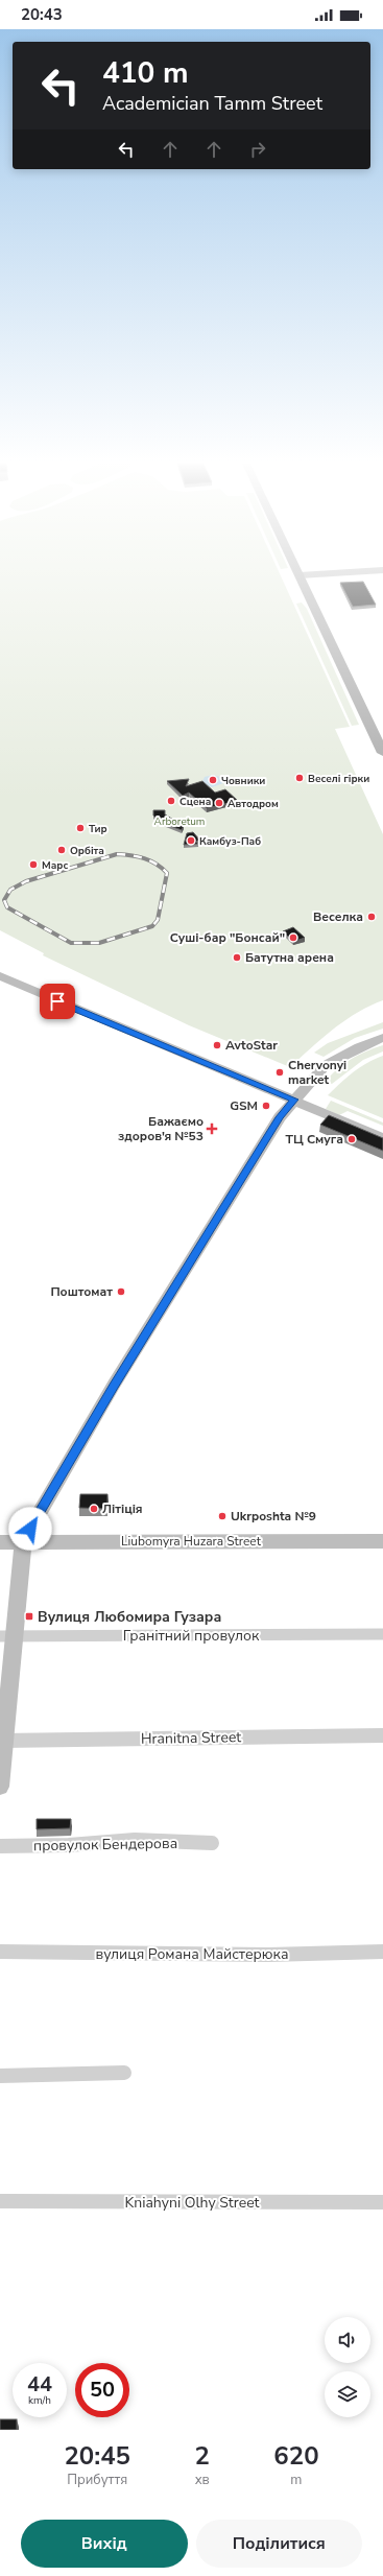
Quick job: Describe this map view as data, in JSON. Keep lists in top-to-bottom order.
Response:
{
  "streets": {
    "main road": ["Liubomyra Huzara Street"],
    "street": [
      "Гранітний провулок",
      "Hranitna Street",
      "провулок Бендерова",
      "вулиця Романа Майстерюка",
      "Kniahyni Olhy Street"
    ]
  },
  "parks": ["Arboretum"],
  "places": {
    "other": [
      "Веселі гірки",
      "Човники",
      "Сцена",
      "Автодром",
      "Тир",
      "Камбуз-Паб",
      "Орбіта",
      "Марс",
      "Веселка",
      "Суші-бар \"Бонсай\"",
      "Батутна арена",
      "AvtoStar",
      "Chervonyi market",
      "GSM",
      "ТЦ Смуга",
      "Поштомат",
      "Літіція",
      "Ukrposhta №9"
    ],
    "health": ["Бажаємо здоров'я №53"],
    "transit": ["Вулиця Любомира Гузара"]
  },
  "page": {
    "status": "20:43",
    "turn": ["410 m", "Academician Tamm Street"],
    "speed": "44 km/h",
    "limit": "50",
    "eta": [
      "20:45",
      "Прибуття",
      "2",
      "хв",
      "620",
      "m"
    ],
    "buttons": ["Вихід", "Поділитися"]
  }
}
